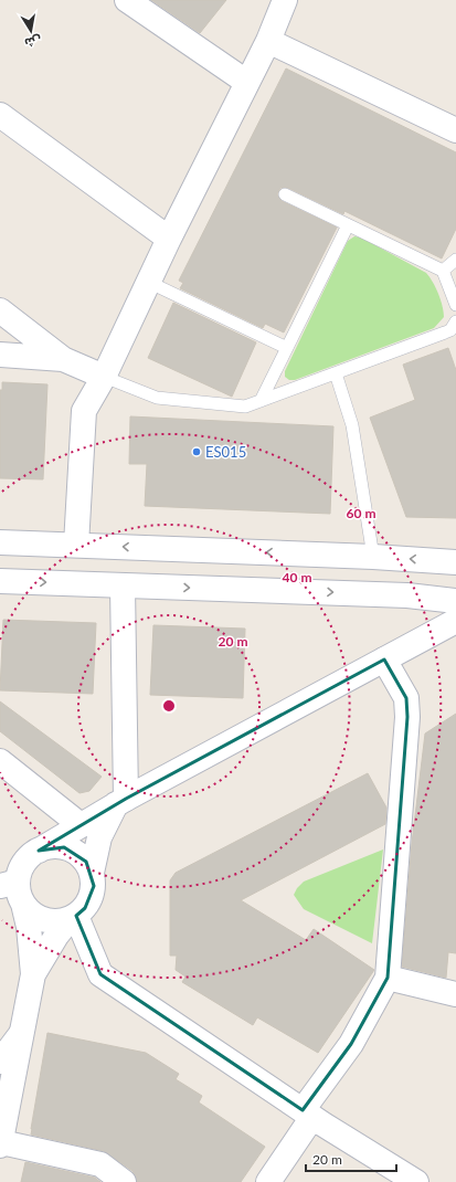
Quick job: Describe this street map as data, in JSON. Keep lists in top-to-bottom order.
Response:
{
  "places": ["ES015"],
  "scale_bar": "20 m",
  "north": "bottom",
  "rings": ["60 m", "40 m", "20 m"]
}
